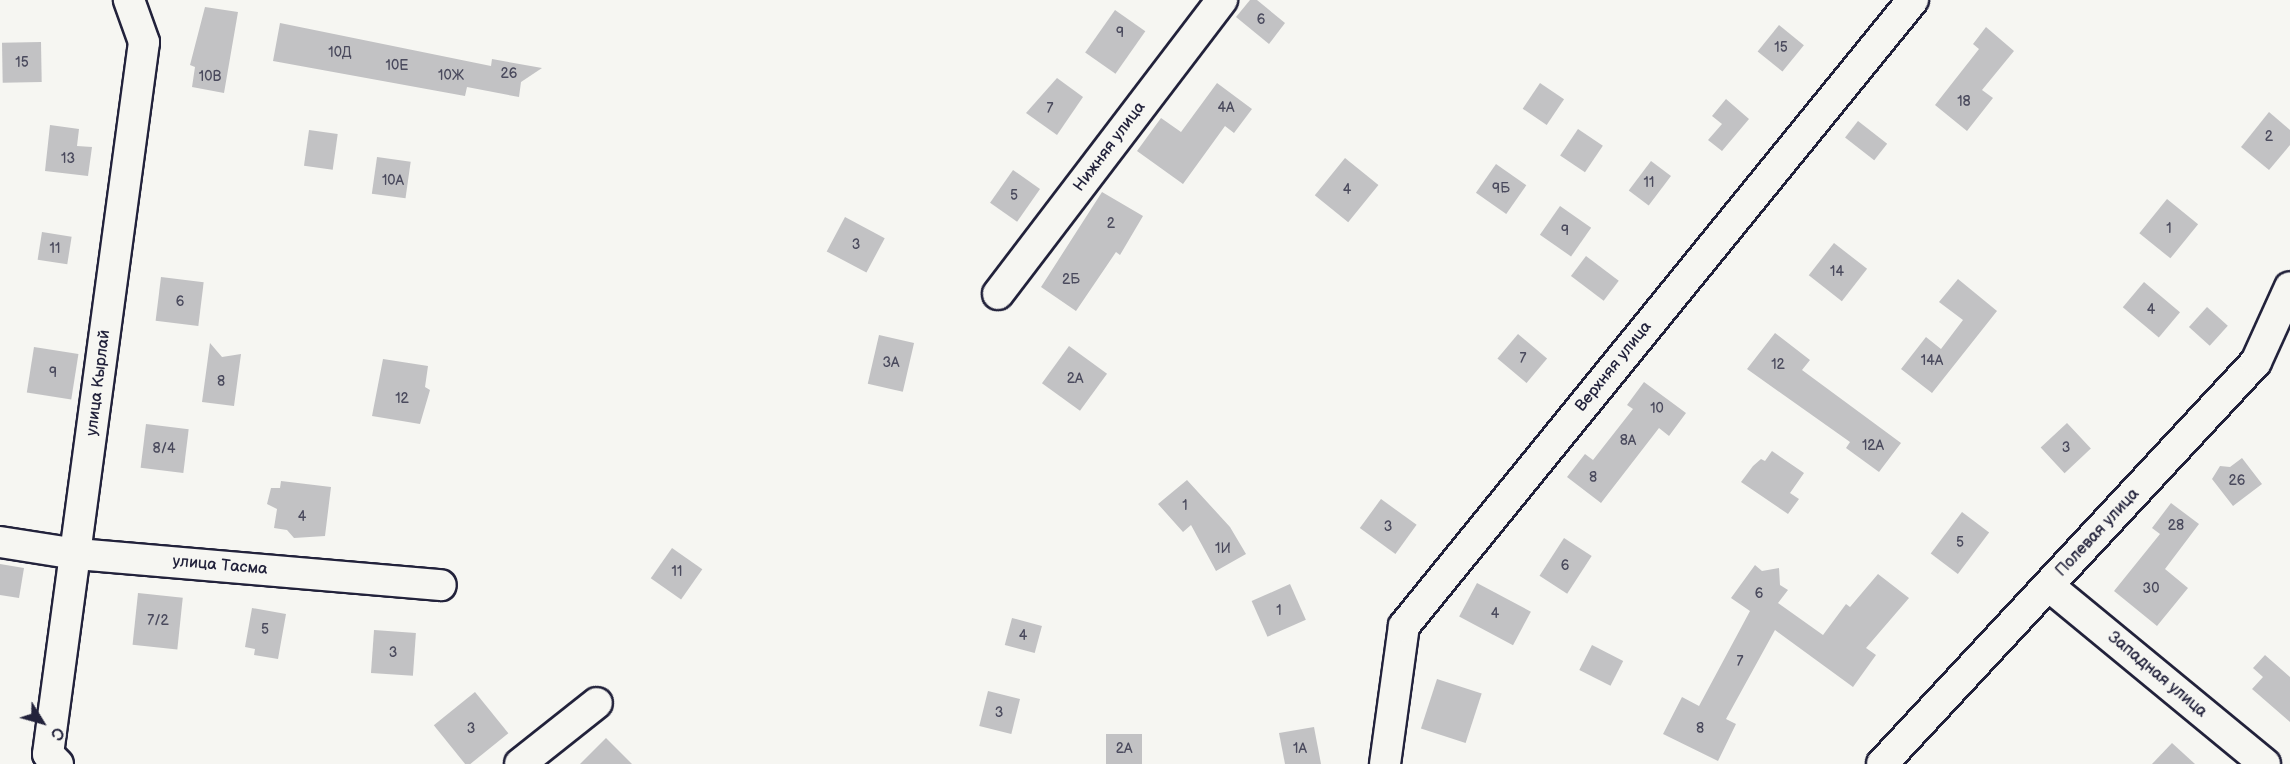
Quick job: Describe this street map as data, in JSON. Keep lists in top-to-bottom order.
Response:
{
  "streets": {
    "street": [
      "Нижняя улица",
      "Верхняя улица",
      "улица Кырлай",
      "Полевая улица",
      "улица Тасма",
      "Западная улица"
    ]
  },
  "crossings": [
    ["улица Кырлай", "улица Тасма"],
    ["Полевая улица", "Западная улица"]
  ],
  "house_numbers": [
    "6",
    "9",
    "15",
    "10Д",
    "15",
    "10Е",
    "26",
    "10Ж",
    "10В",
    "18",
    "4А",
    "7",
    "2",
    "13",
    "10А",
    "11",
    "9Б",
    "4",
    "5",
    "2",
    "1",
    "9",
    "3",
    "11",
    "14",
    "2Б",
    "6",
    "4",
    "7",
    "14А",
    "3А",
    "12",
    "9",
    "2А",
    "8",
    "12",
    "10",
    "8А",
    "12А",
    "3",
    "8/4",
    "8",
    "26",
    "1",
    "4",
    "28",
    "3",
    "5",
    "1И",
    "6",
    "11",
    "30",
    "6",
    "1",
    "4",
    "7/2",
    "5",
    "4",
    "3",
    "7",
    "3",
    "3",
    "8",
    "2А",
    "1А"
  ],
  "north": "bottom right"
}
